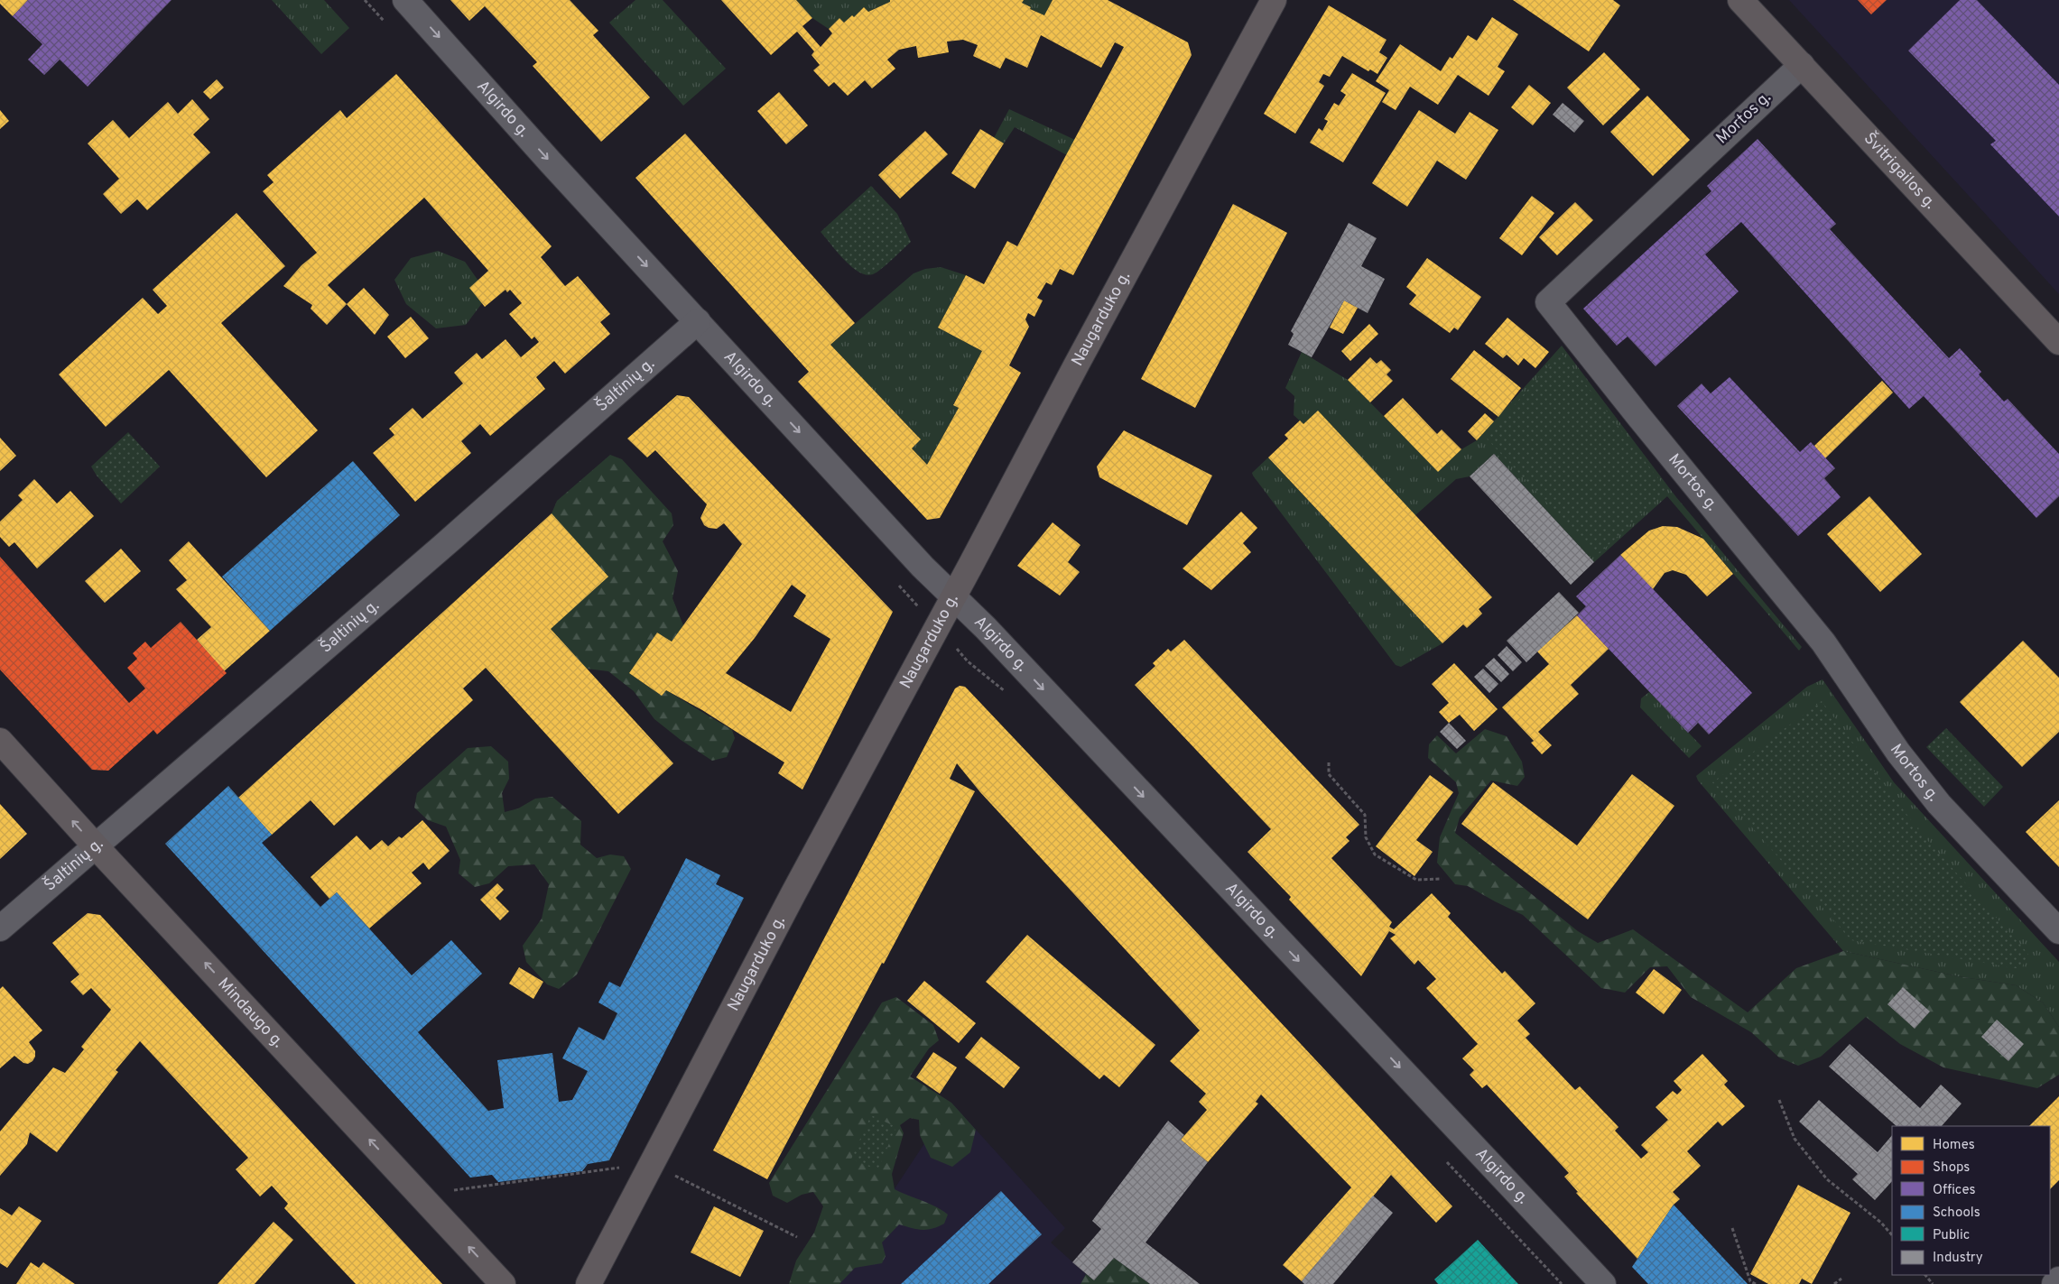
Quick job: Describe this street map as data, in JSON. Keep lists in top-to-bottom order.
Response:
{
  "streets": {
    "main road": ["Švitrigailos g.", "Naugarduko g.", "Mindaugo g."],
    "street": ["Algirdo g.", "Mortos g.", "Šaltinių g."]
  },
  "crossings": [
    ["Algirdo g.", "Naugarduko g."],
    ["Algirdo g.", "Šaltinių g."],
    ["Mortos g.", "Švitrigailos g."],
    ["Šaltinių g.", "Mindaugo g."]
  ],
  "one_way": ["Algirdo g.", "Mindaugo g."],
  "legend": [
    "Homes",
    "Shops",
    "Offices",
    "Schools",
    "Public",
    "Industry"
  ]
}
